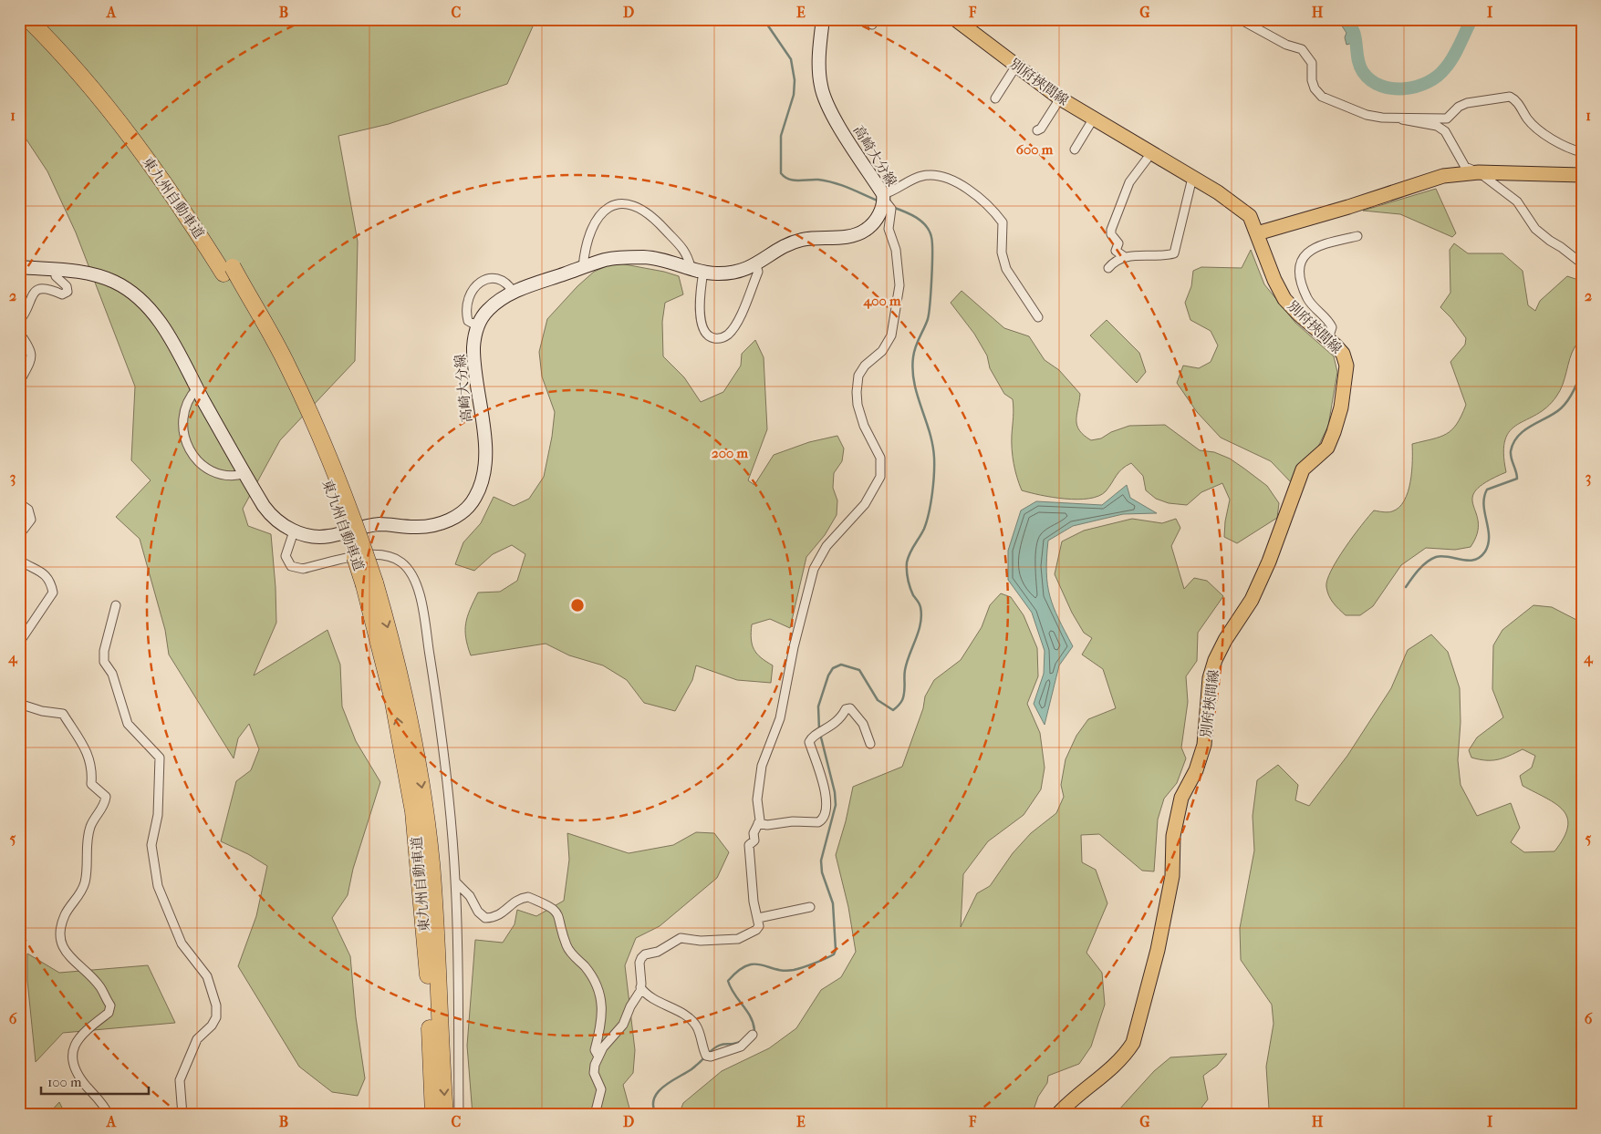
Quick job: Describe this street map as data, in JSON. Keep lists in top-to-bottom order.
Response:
{
  "streets": {
    "highway": ["東九州自動車道"],
    "main road": ["別府挾間線", "高崎大分線"]
  },
  "scale_bar": "100 m",
  "grid": {
    "columns": [
      "A",
      "B",
      "C",
      "D",
      "E",
      "F",
      "G",
      "H",
      "I"
    ],
    "rows": [
      "1",
      "2",
      "3",
      "4",
      "5",
      "6"
    ]
  },
  "rings": ["600 m", "400 m", "200 m"]
}
